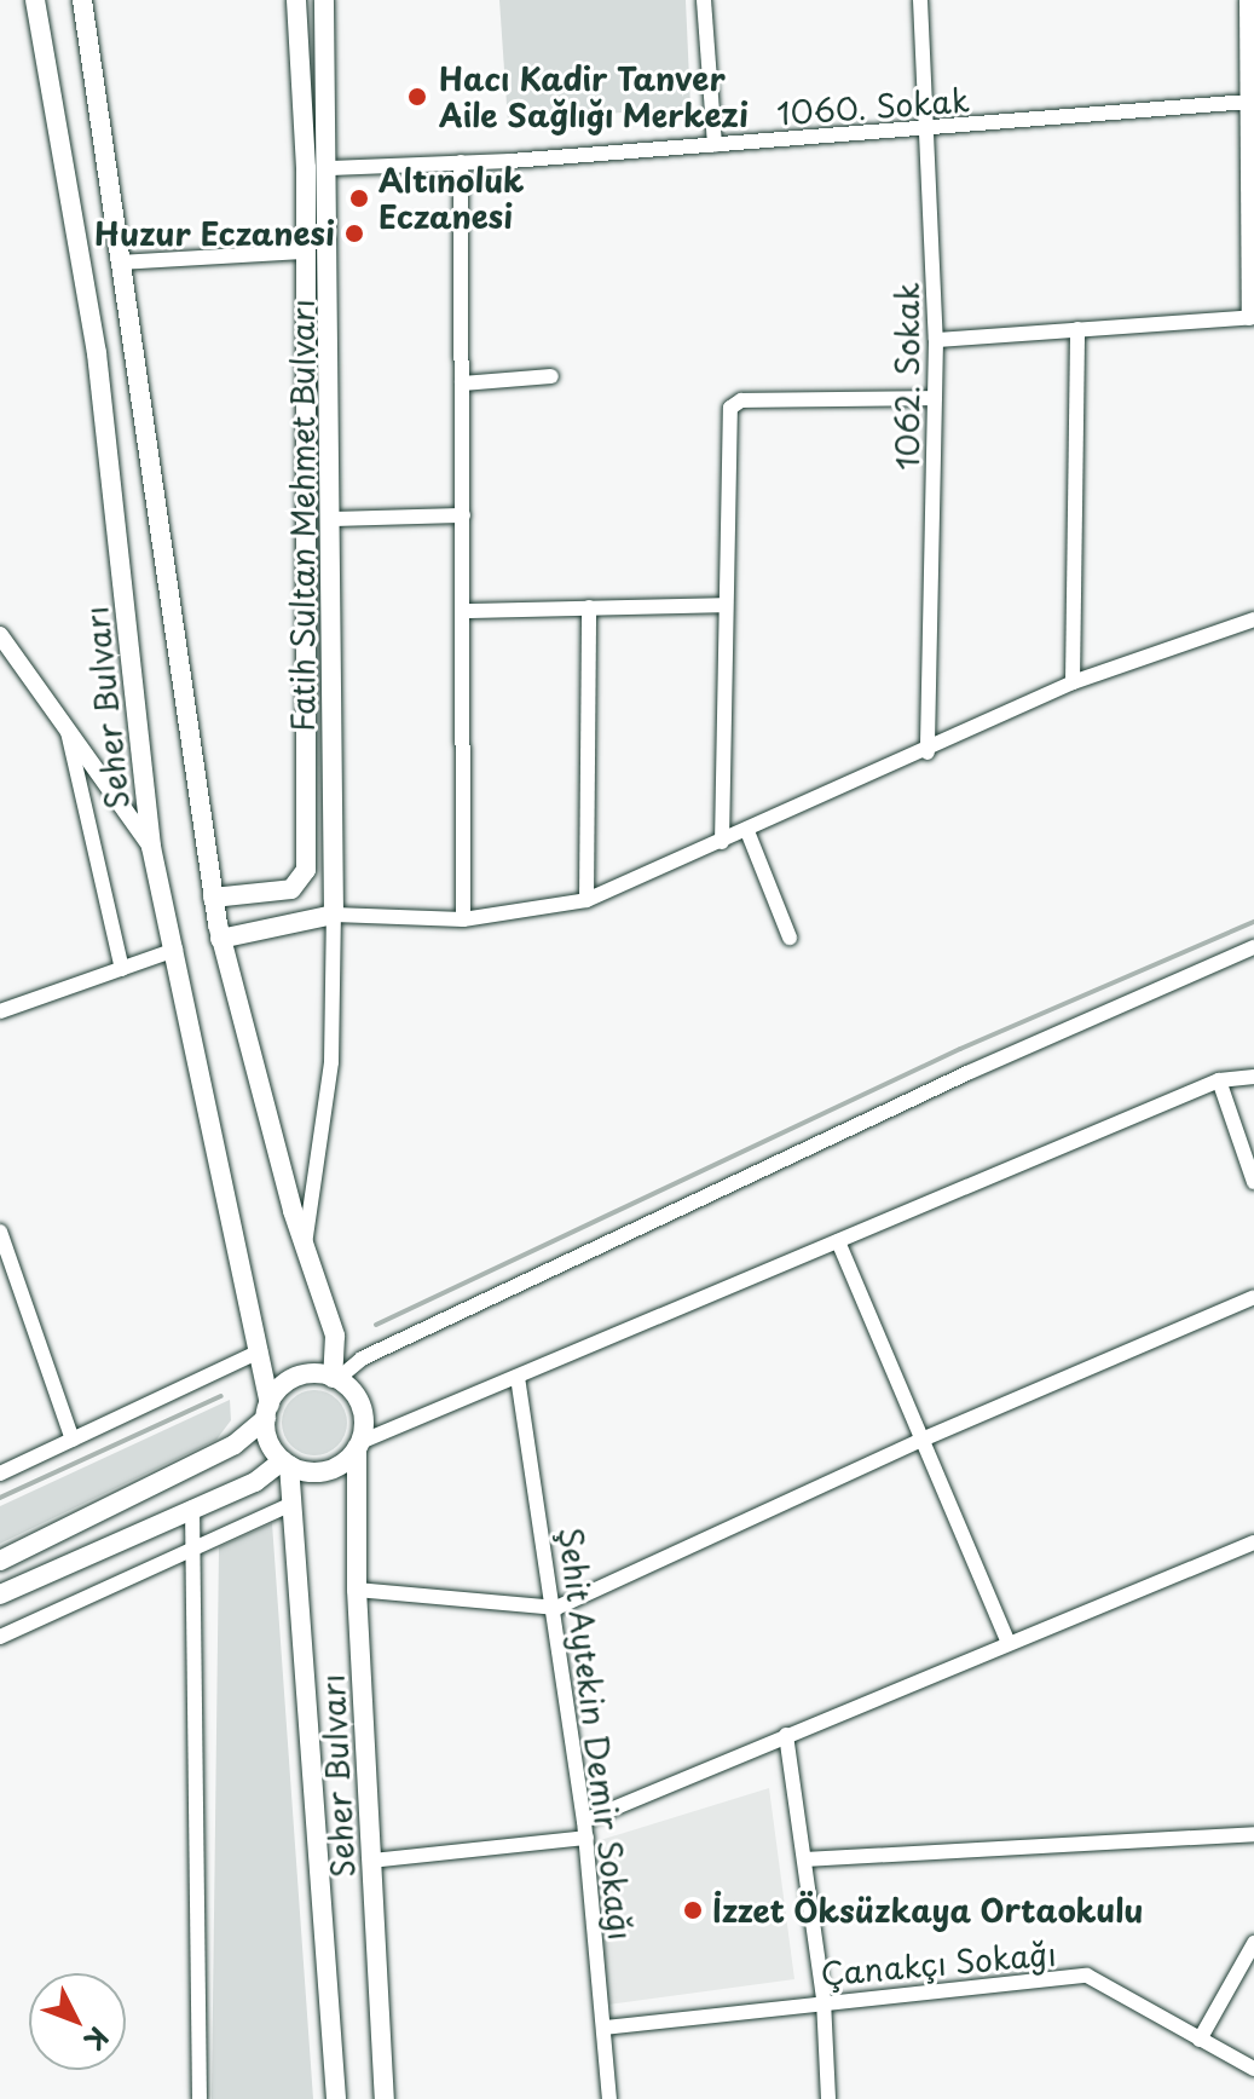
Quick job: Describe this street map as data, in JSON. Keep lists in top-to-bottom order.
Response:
{
  "streets": {
    "main road": ["Fatih Sultan Mehmet Bulvarı", "Seher Bulvarı"],
    "street": [
      "1060. Sokak",
      "1062. Sokak",
      "Şehit Aytekin Demir Sokağı",
      "Çanakçı Sokağı"
    ]
  },
  "crossings": [
    ["1060. Sokak", "1062. Sokak"],
    ["1060. Sokak", "Fatih Sultan Mehmet Bulvarı"],
    ["Şehit Aytekin Demir Sokağı", "Çanakçı Sokağı"]
  ],
  "places": [
    "Hacı Kadir Tanver Aile Sağlığı Merkezi",
    "Altınoluk Eczanesi",
    "Huzur Eczanesi",
    "İzzet Öksüzkaya Ortaokulu"
  ],
  "north": "bottom right"
}
